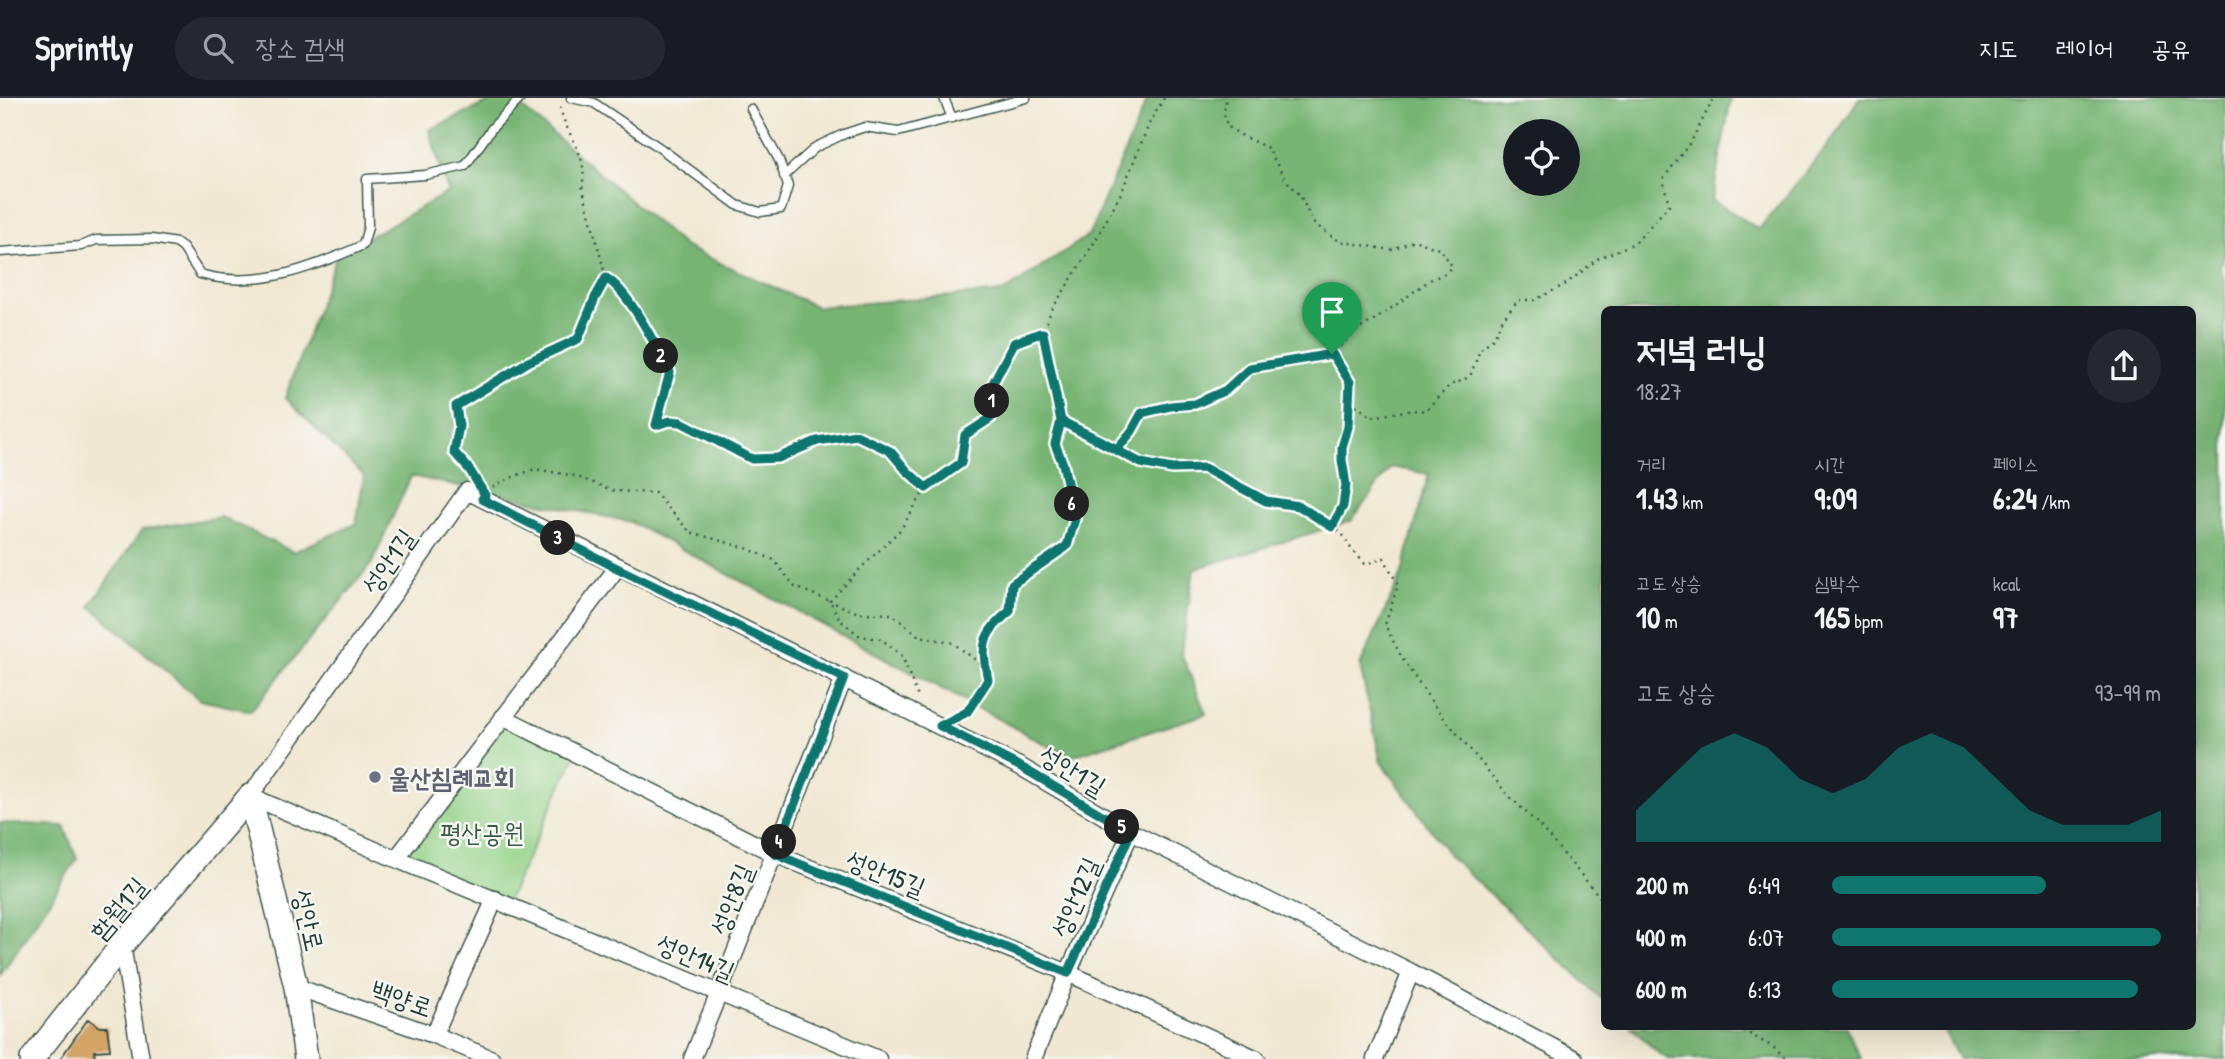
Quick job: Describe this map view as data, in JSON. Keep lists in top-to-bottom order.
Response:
{
  "streets": {
    "street": [
      "성안1길",
      "성안15길",
      "성안12길",
      "성안8길",
      "함월1길",
      "성안로",
      "성안14길",
      "백양로"
    ]
  },
  "crossings": [
    ["성안1길", "성안12길"],
    ["성안1길", "성안8길"],
    ["성안1길", "함월1길"],
    ["성안1길", "성안로"],
    ["성안1길", "성안14길"],
    ["성안15길", "성안12길"],
    ["성안15길", "성안8길"],
    ["성안8길", "성안14길"],
    ["함월1길", "성안로"],
    ["함월1길", "성안14길"],
    ["성안로", "성안14길"],
    ["성안로", "백양로"]
  ],
  "parks": ["평산공원"],
  "places": ["울산침례교회"],
  "page": {
    "header": "Sprintly",
    "search": "장소 검색",
    "nav": ["지도", "레이어", "공유"],
    "heading": ["저녁 러닝", "18:27"],
    "pins": [
      "2",
      "1",
      "6",
      "3",
      "5",
      "4"
    ],
    "stats": [
      ["거리", "1.43 km"],
      ["시간", "9:09"],
      ["페이스", "6:24 /km"],
      ["고도 상승", "10 m"],
      ["심박수", "165 bpm"],
      ["kcal", "97"]
    ],
    "chart": ["고도 상승", "93–99 m"],
    "list": [
      {
        "name": "200 m",
        "note": "6:49"
      },
      {
        "name": "400 m",
        "note": "6:07"
      },
      {
        "name": "600 m",
        "note": "6:13"
      }
    ]
  }
}
